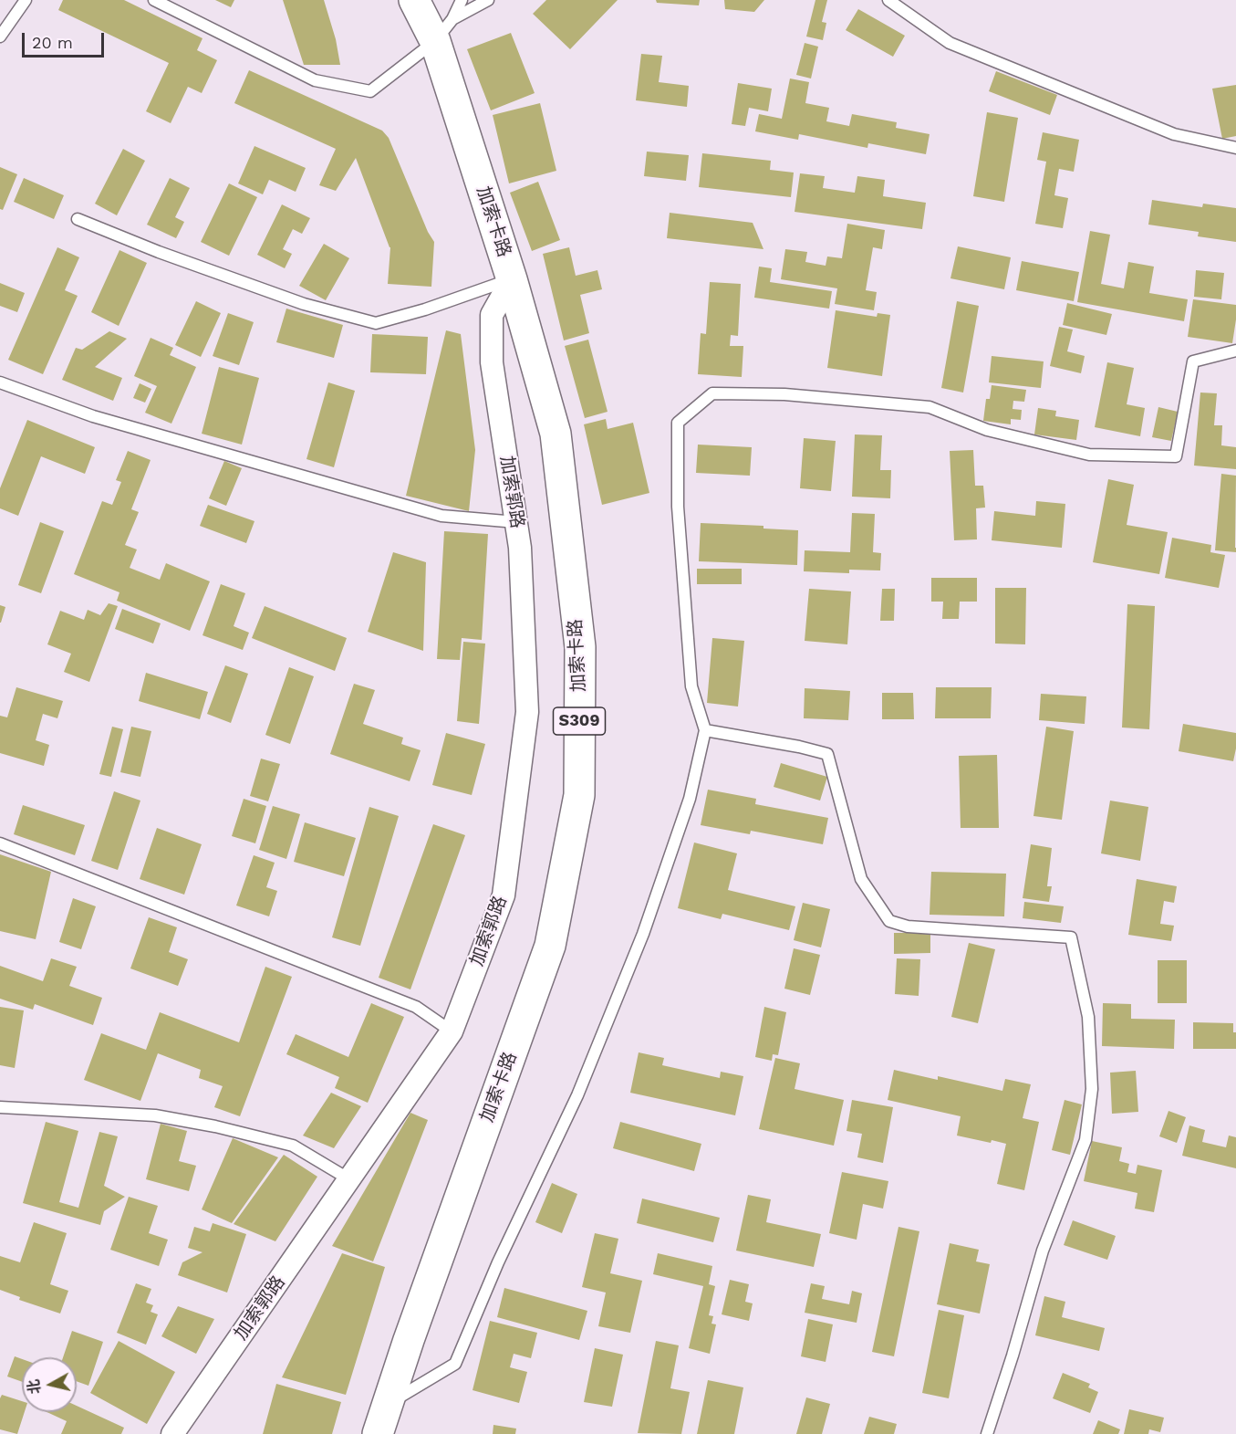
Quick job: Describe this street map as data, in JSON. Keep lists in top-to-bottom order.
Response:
{
  "streets": {
    "main road": ["加索卡路", "S309"],
    "street": ["加索郭路"]
  },
  "crossings": [
    ["加索卡路", "加索郭路"]
  ],
  "scale_bar": "20 m",
  "north": "left"
}
